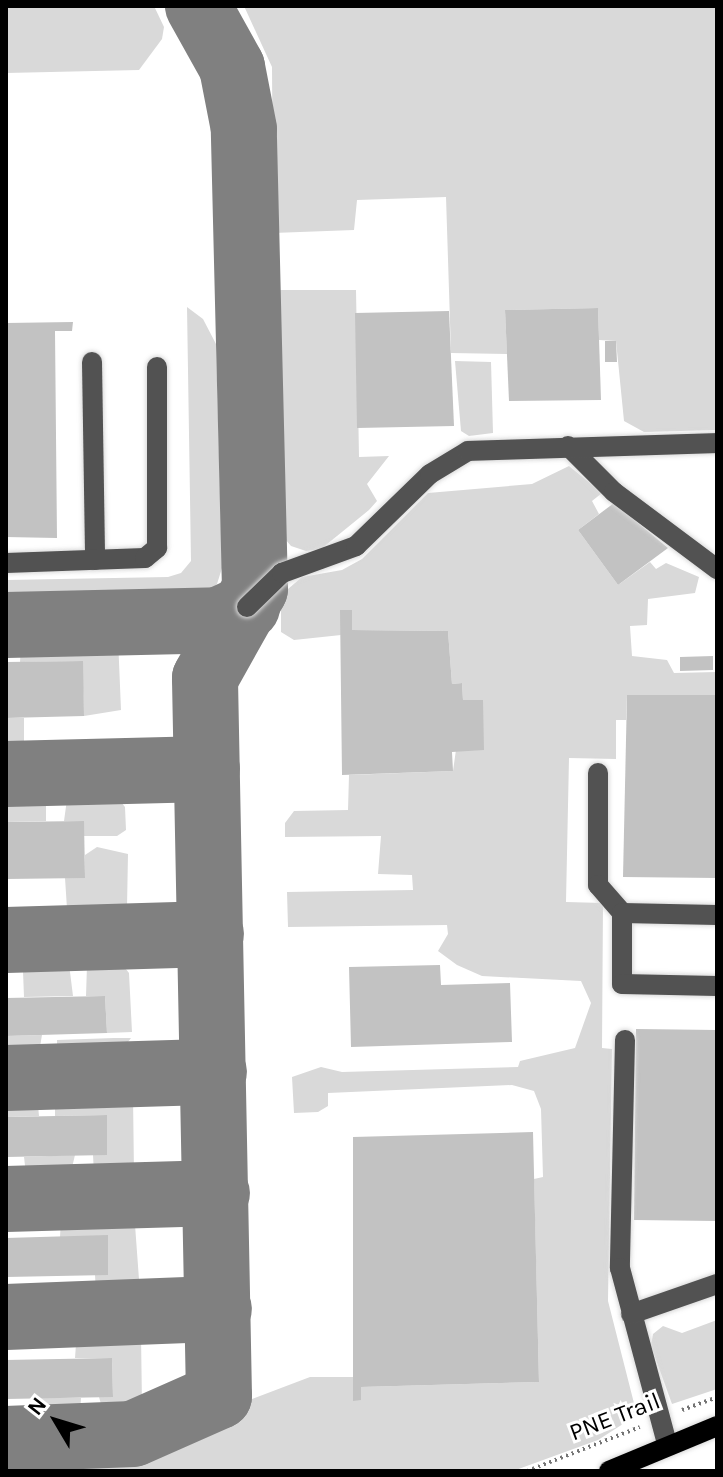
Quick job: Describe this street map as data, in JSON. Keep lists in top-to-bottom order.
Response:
{
  "streets": {
    "path": ["PNE Trail"]
  },
  "north": "top left"
}
